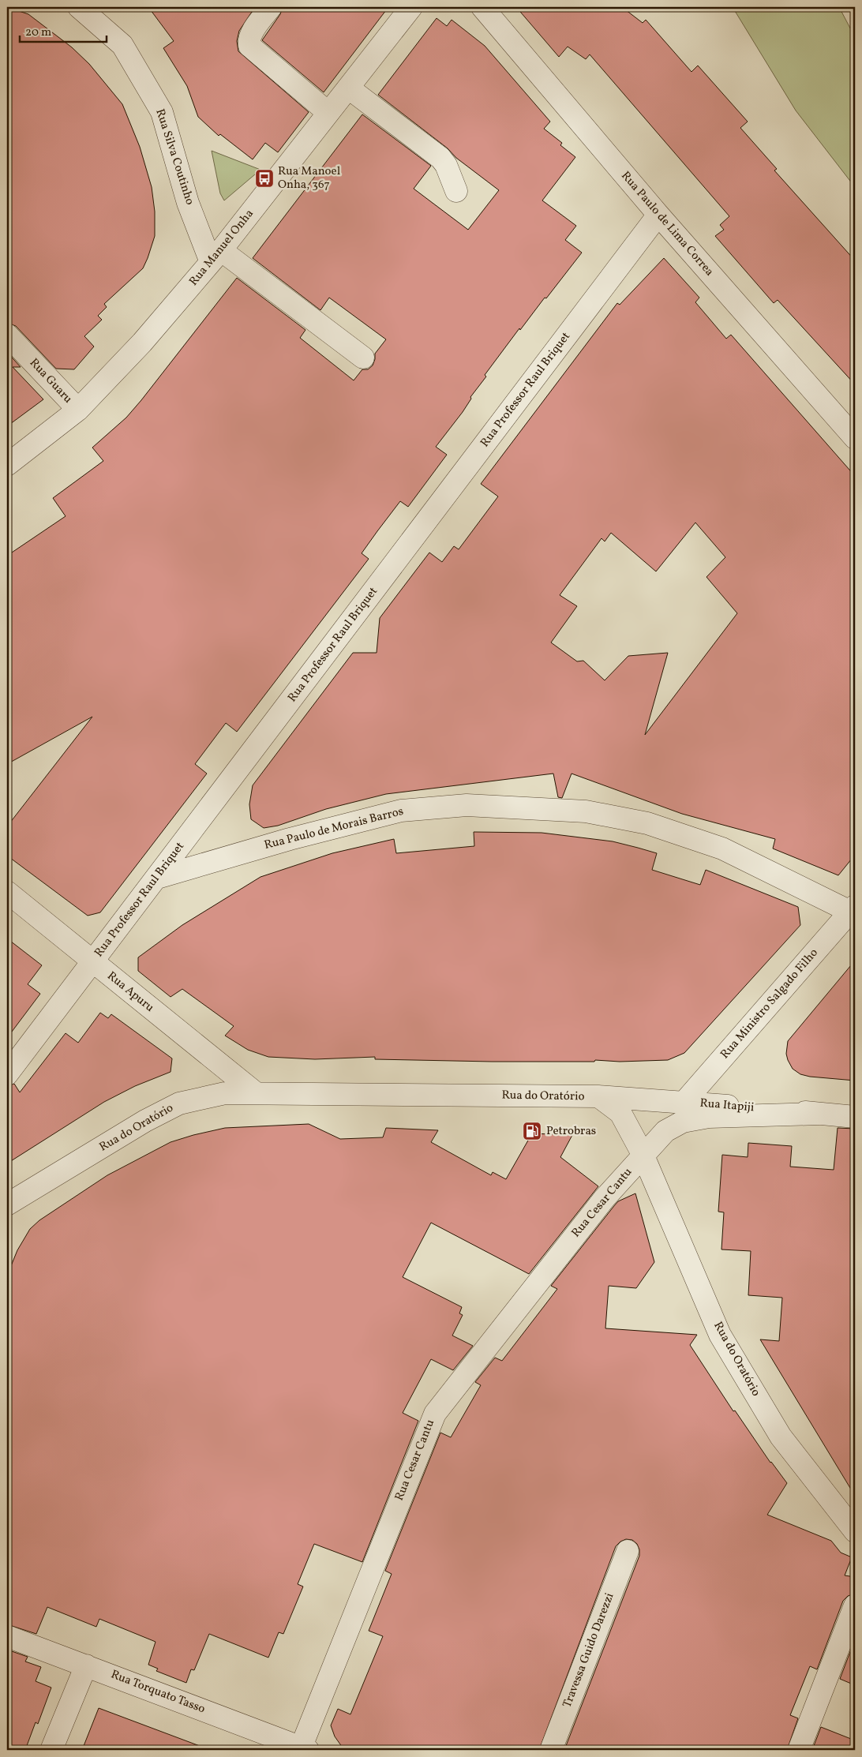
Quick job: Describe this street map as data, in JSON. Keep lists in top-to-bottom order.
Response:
{
  "streets": {
    "street": [
      "Rua Silva Coutinho",
      "Rua Paulo de Lima Correa",
      "Rua Manuel Onha",
      "Rua Guaru",
      "Rua Professor Raul Briquet",
      "Rua Paulo de Morais Barros",
      "Rua Apuru",
      "Rua Ministro Salgado Filho",
      "Rua do Oratório",
      "Rua Itapiji",
      "Rua Cesar Cantu",
      "Travessa Guido Darezzi",
      "Rua Torquato Tasso"
    ]
  },
  "crossings": [
    ["Rua Silva Coutinho", "Rua Manuel Onha"],
    ["Rua Paulo de Lima Correa", "Rua Professor Raul Briquet"],
    ["Rua Manuel Onha", "Rua Guaru"],
    ["Rua Professor Raul Briquet", "Rua Paulo de Morais Barros"],
    ["Rua Professor Raul Briquet", "Rua Apuru"],
    ["Rua Paulo de Morais Barros", "Rua Ministro Salgado Filho"],
    ["Rua Apuru", "Rua do Oratório"],
    ["Rua Ministro Salgado Filho", "Rua Itapiji"],
    ["Rua do Oratório", "Rua Itapiji"],
    ["Rua do Oratório", "Rua Cesar Cantu"],
    ["Rua Itapiji", "Rua Cesar Cantu"],
    ["Rua Cesar Cantu", "Rua Torquato Tasso"]
  ],
  "places": {
    "bus stop": ["Rua Manoel Onha, 367"],
    "fuel station": ["Petrobras"]
  },
  "scale_bar": "20 m"
}
